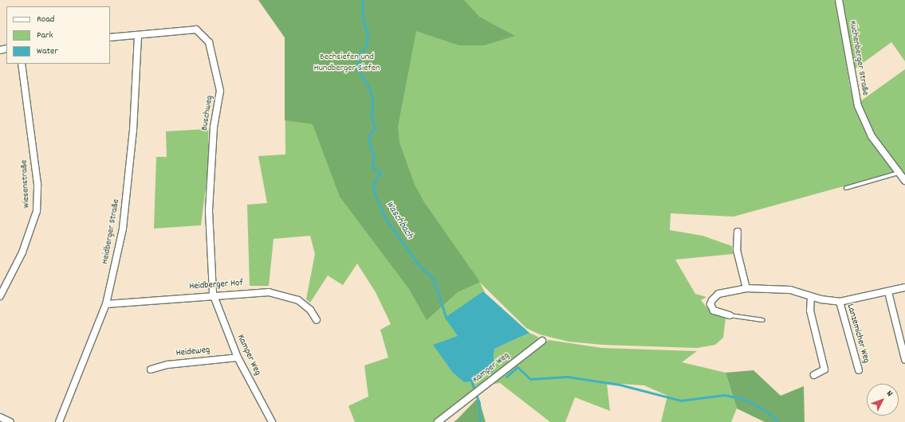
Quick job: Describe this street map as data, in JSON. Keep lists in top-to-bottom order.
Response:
{
  "streets": {
    "street": [
      "Küchenberger Straße",
      "Buschweg",
      "Wiesenstraße",
      "Heidberger Straße",
      "Heidberger Hof",
      "Lanzemicher Weg",
      "Heideweg",
      "Kamper Weg"
    ]
  },
  "crossings": [
    ["Buschweg", "Heidberger Straße"],
    ["Buschweg", "Heidberger Hof"],
    ["Buschweg", "Kamper Weg"],
    ["Heidberger Straße", "Heidberger Hof"],
    ["Heidberger Hof", "Kamper Weg"],
    ["Heideweg", "Kamper Weg"]
  ],
  "water": ["Waschbach"],
  "parks": ["Bechsiefen und Hundberger Siefen"],
  "legend": ["Road", "Park", "Water"],
  "north": "top right"
}
